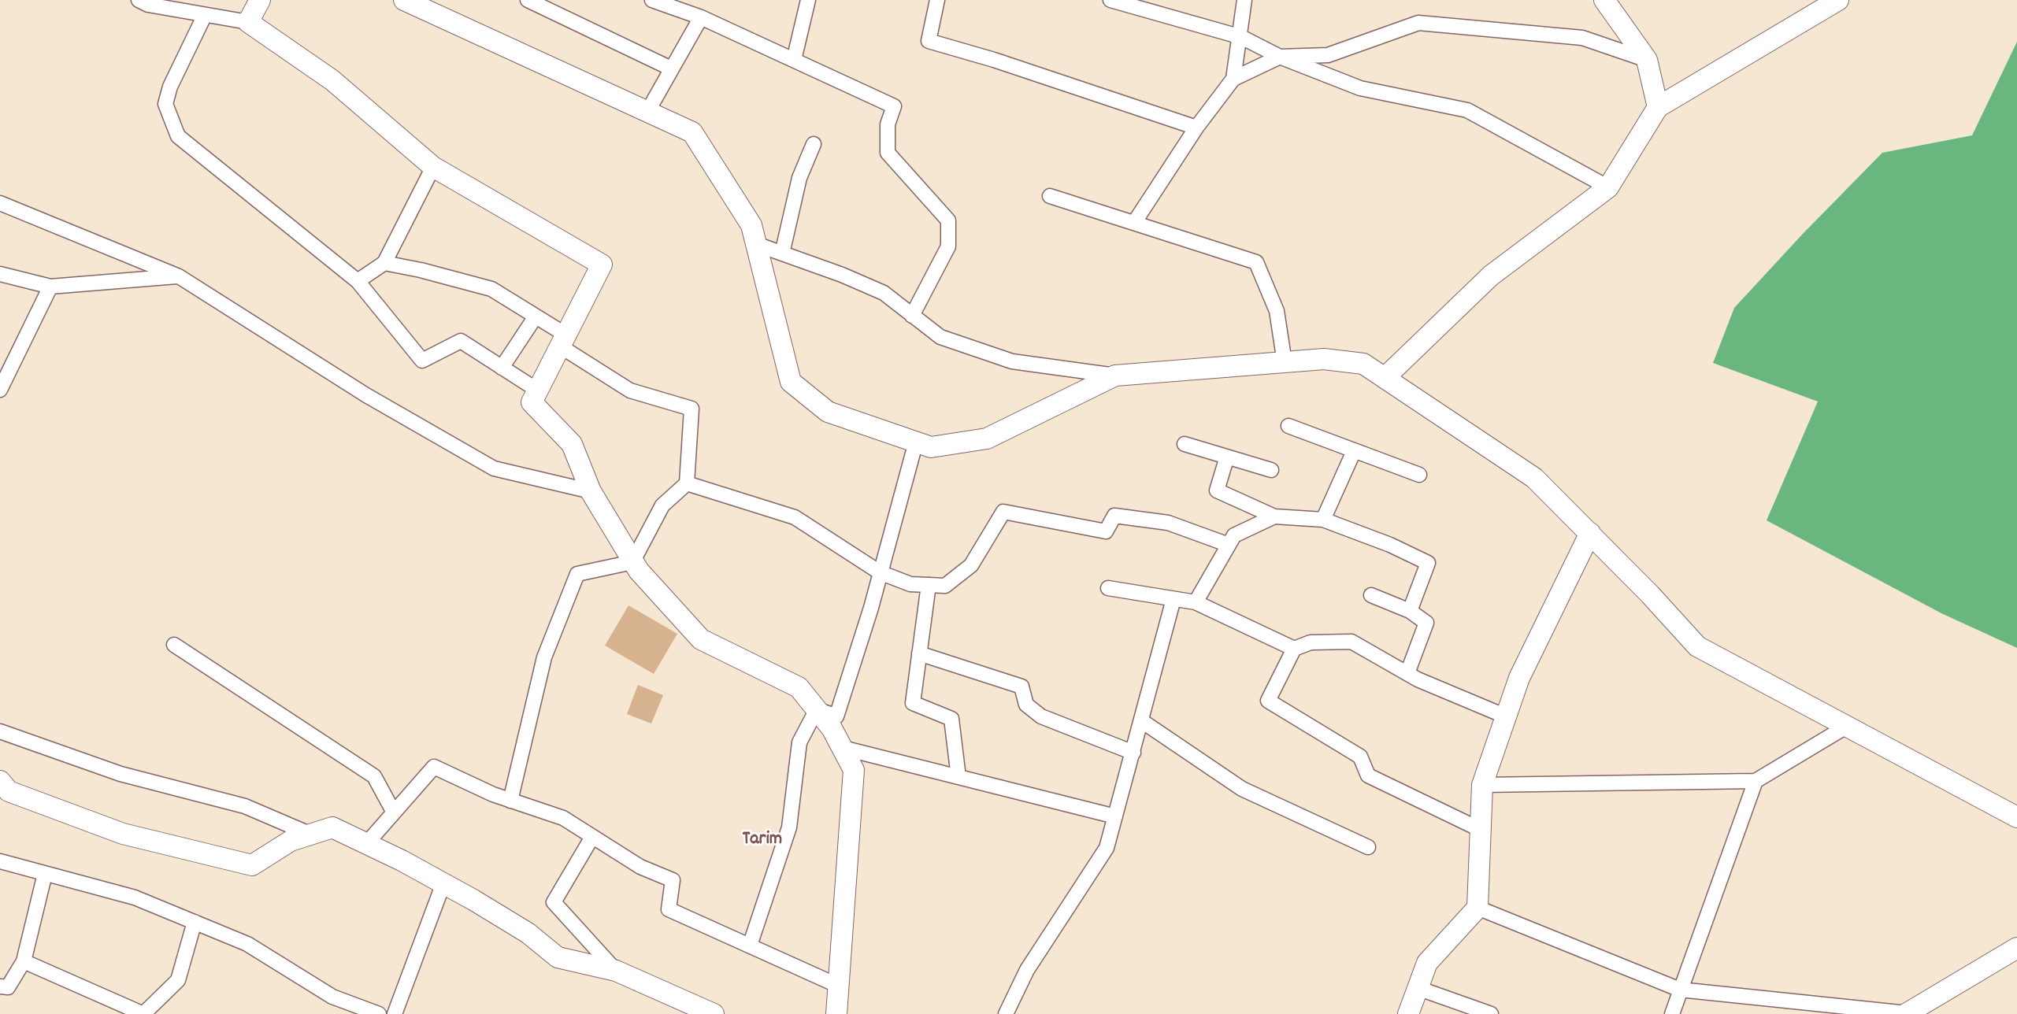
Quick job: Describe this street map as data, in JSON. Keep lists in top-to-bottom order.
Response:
{
  "districts": ["Tarim"]
}
